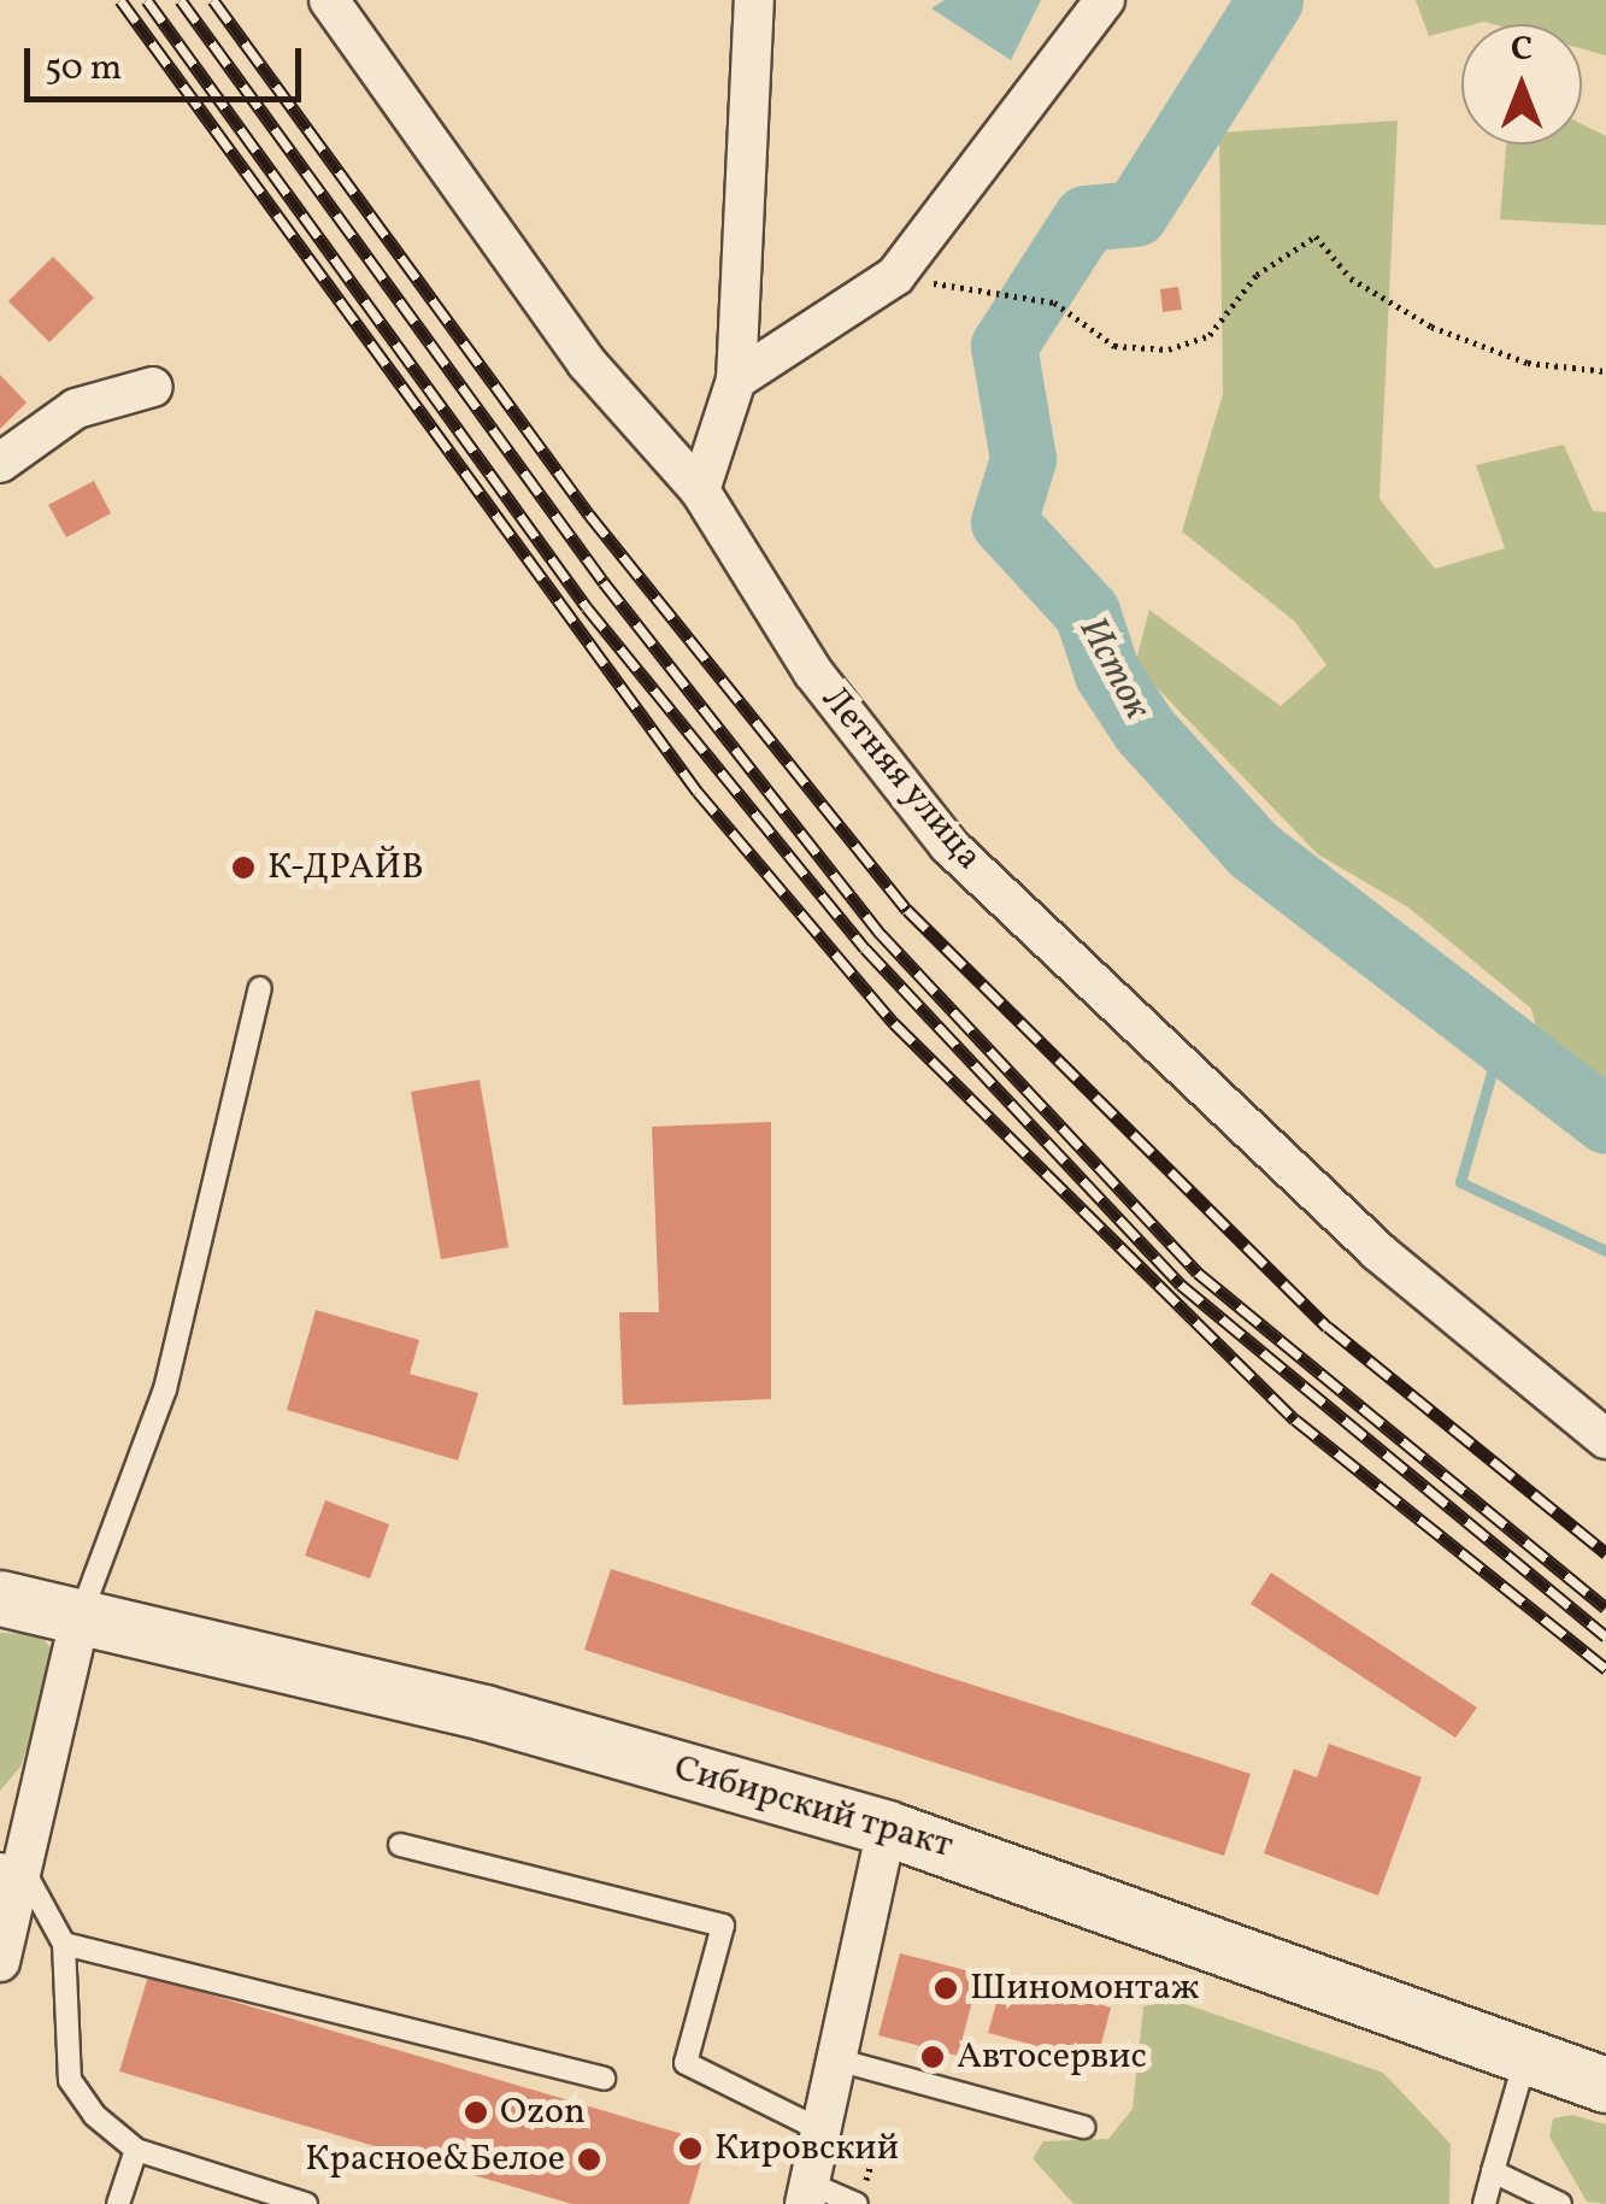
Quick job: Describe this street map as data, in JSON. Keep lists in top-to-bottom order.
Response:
{
  "streets": {
    "main road": ["Сибирский тракт"],
    "street": ["Летняя улица"]
  },
  "water": ["Исток"],
  "places": [
    "К-ДРАЙВ",
    "Шиномонтаж",
    "Автосервис",
    "Ozon",
    "Кировский",
    "Красное&Белое"
  ],
  "scale_bar": "50 m",
  "north": "top"
}
